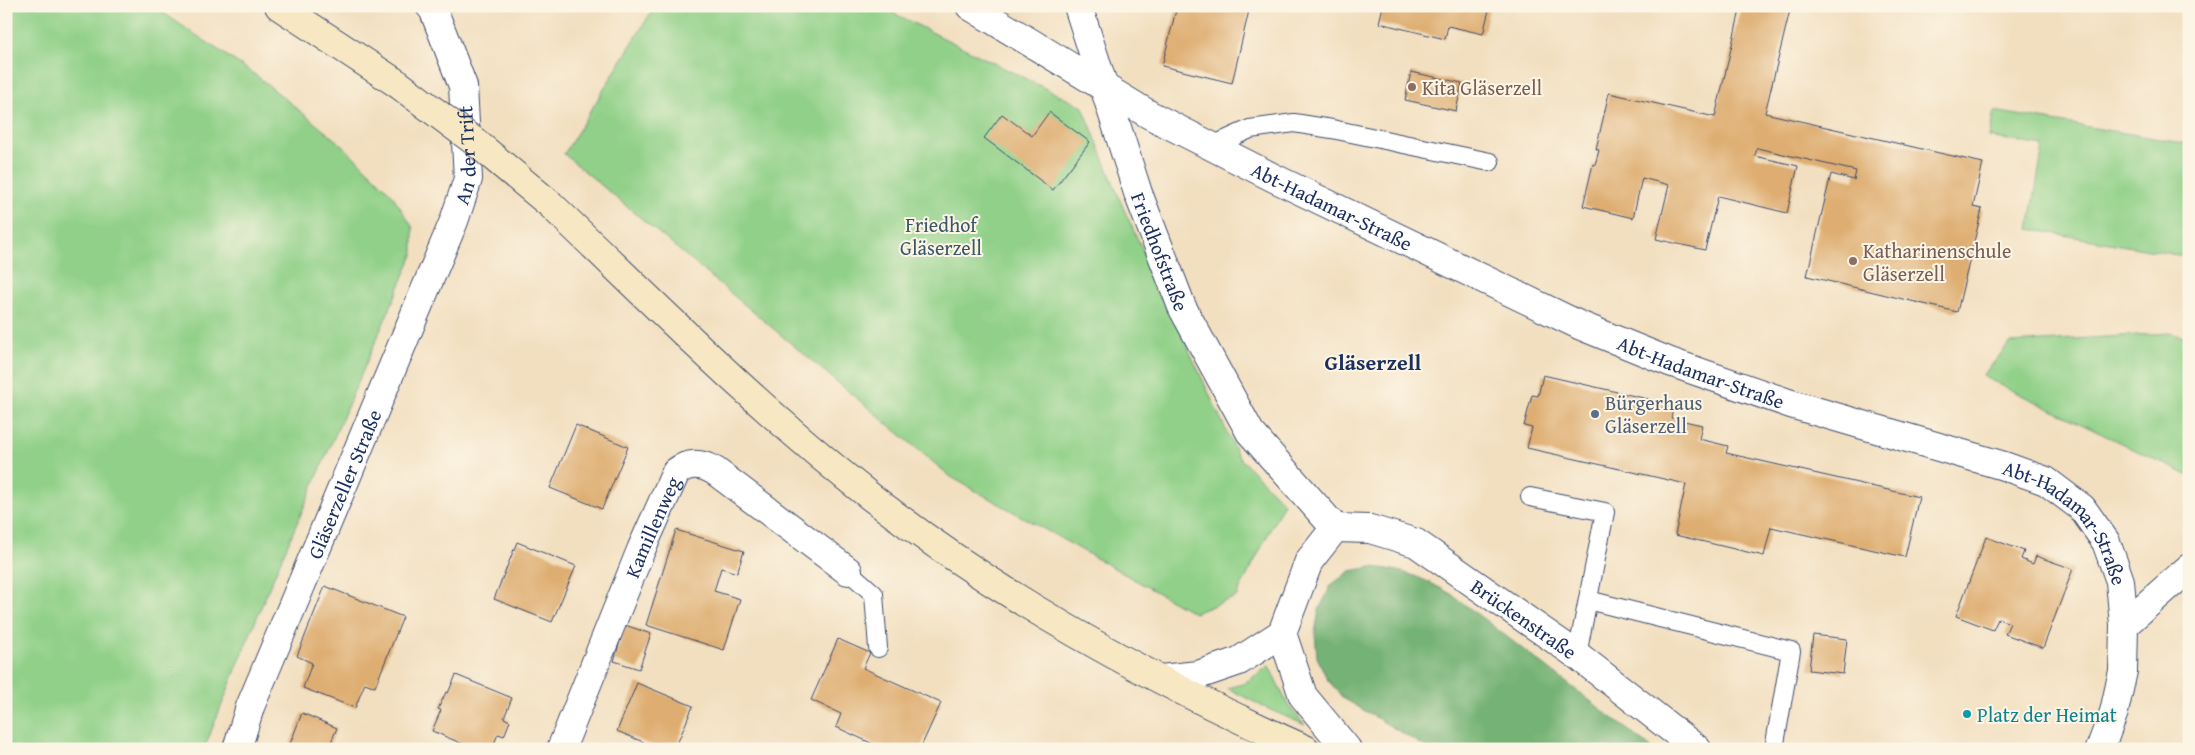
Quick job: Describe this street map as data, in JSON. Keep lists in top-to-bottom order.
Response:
{
  "streets": {
    "street": [
      "An der Trift",
      "Abt-Hadamar-Straße",
      "Friedhofstraße",
      "Gläserzeller Straße",
      "Kamillenweg",
      "Brückenstraße"
    ]
  },
  "crossings": [
    ["An der Trift", "Gläserzeller Straße"],
    ["Abt-Hadamar-Straße", "Friedhofstraße"],
    ["Friedhofstraße", "Brückenstraße"]
  ],
  "districts": ["Gläserzell"],
  "parks": ["Friedhof Gläserzell"],
  "places": [
    "Kita Gläserzell",
    "Katharinenschule Gläserzell",
    "Bürgerhaus Gläserzell",
    "Platz der Heimat"
  ]
}
